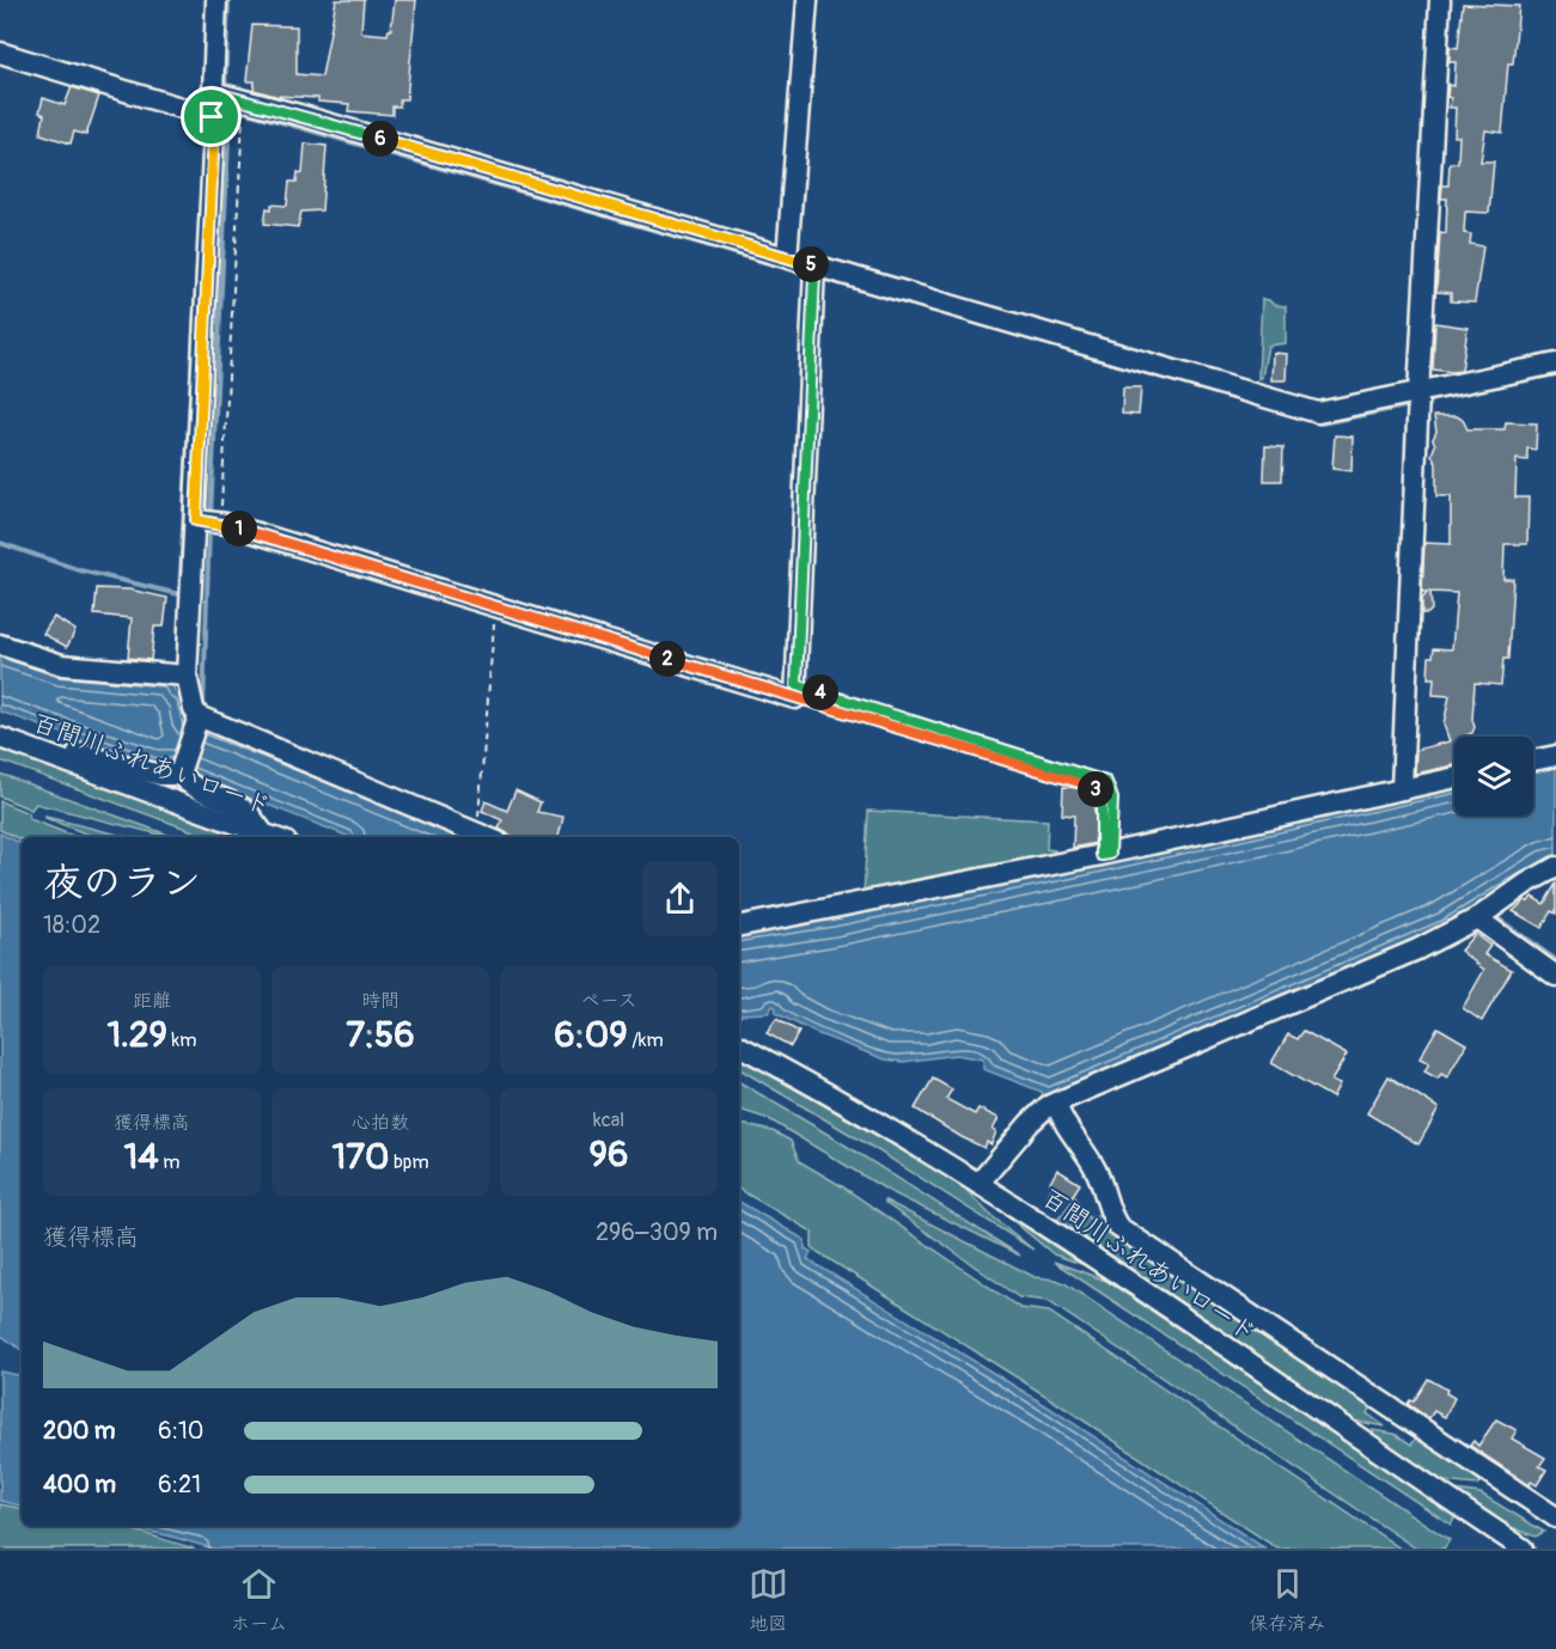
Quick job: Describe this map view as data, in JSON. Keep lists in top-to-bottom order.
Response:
{
  "streets": {
    "street": ["百間川ふれあいロード"]
  },
  "page": {
    "pins": [
      "6",
      "5",
      "1",
      "2",
      "4",
      "3"
    ],
    "heading": ["夜のラン", "18:02"],
    "stats": [
      ["距離", "1.29 km"],
      ["時間", "7:56"],
      ["ペース", "6:09 /km"],
      ["獲得標高", "14 m"],
      ["心拍数", "170 bpm"],
      ["kcal", "96"]
    ],
    "chart": ["獲得標高", "296–309 m"],
    "list": [
      {
        "name": "200 m",
        "note": "6:10"
      },
      {
        "name": "400 m",
        "note": "6:21"
      }
    ],
    "tabs": ["ホーム", "地図", "保存済み"]
  }
}
